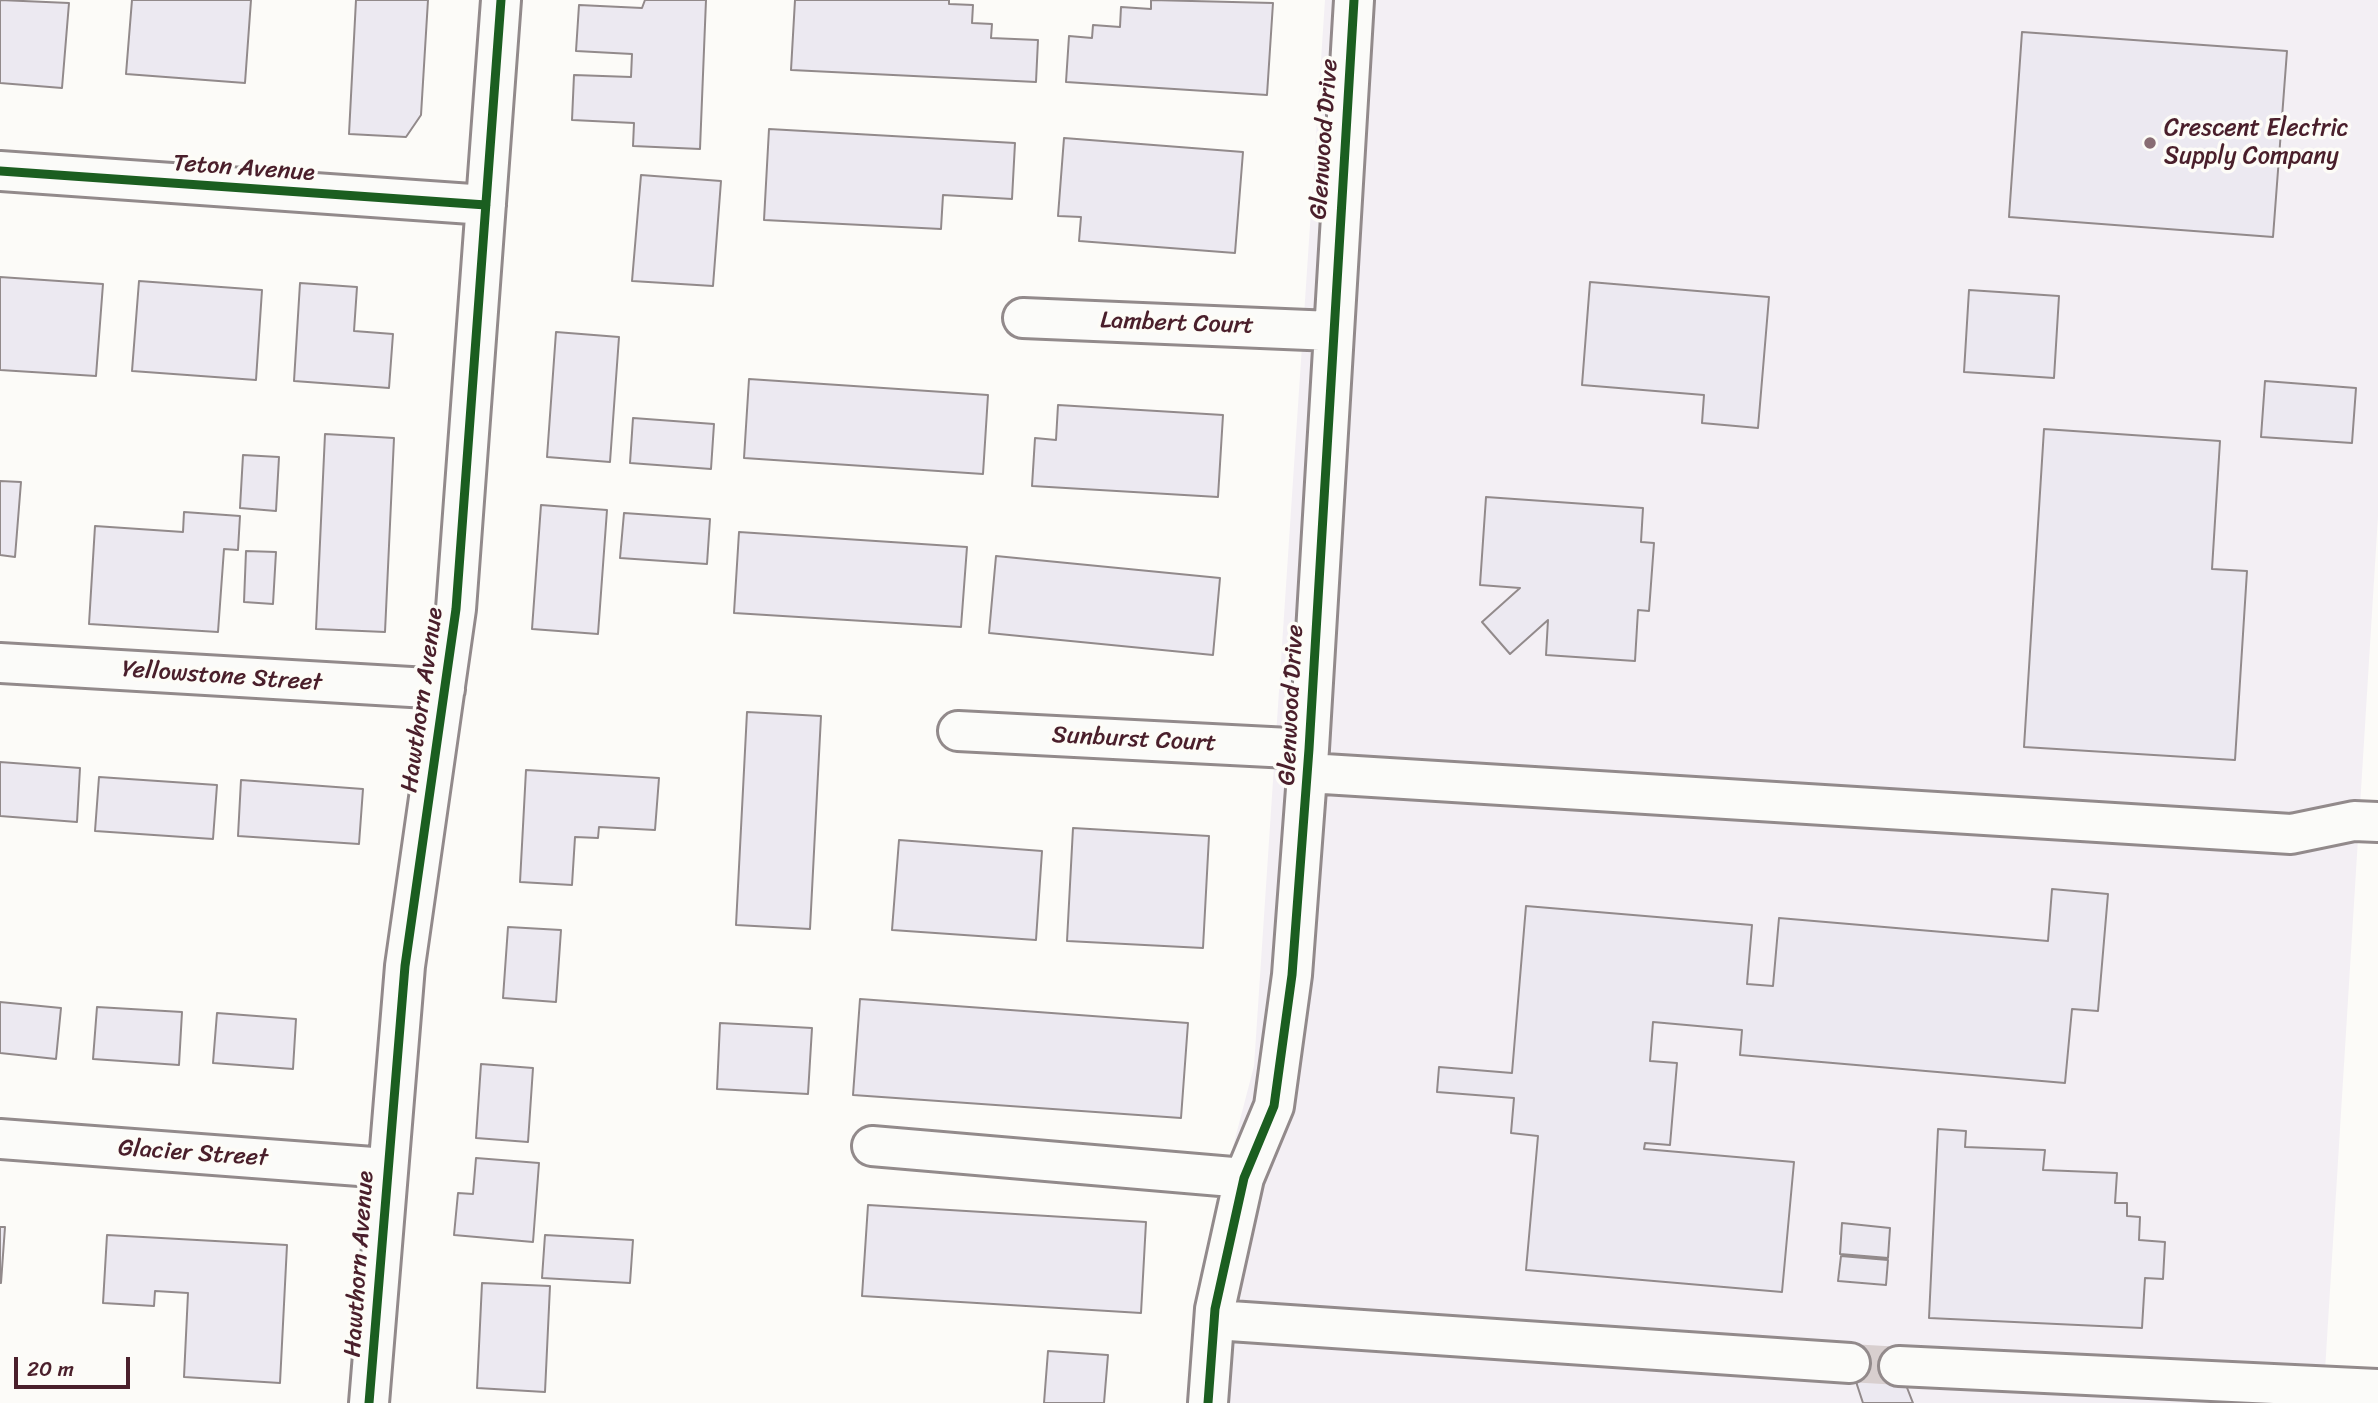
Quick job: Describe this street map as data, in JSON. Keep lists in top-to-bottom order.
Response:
{
  "streets": {
    "street": [
      "Glenwood Drive",
      "Teton Avenue",
      "Lambert Court",
      "Yellowstone Street",
      "Hawthorn Avenue",
      "Sunburst Court",
      "Glacier Street"
    ]
  },
  "crossings": [
    ["Glenwood Drive", "Lambert Court"],
    ["Glenwood Drive", "Sunburst Court"],
    ["Teton Avenue", "Hawthorn Avenue"],
    ["Yellowstone Street", "Hawthorn Avenue"],
    ["Hawthorn Avenue", "Glacier Street"]
  ],
  "places": ["Crescent Electric Supply Company"],
  "scale_bar": "20 m"
}
